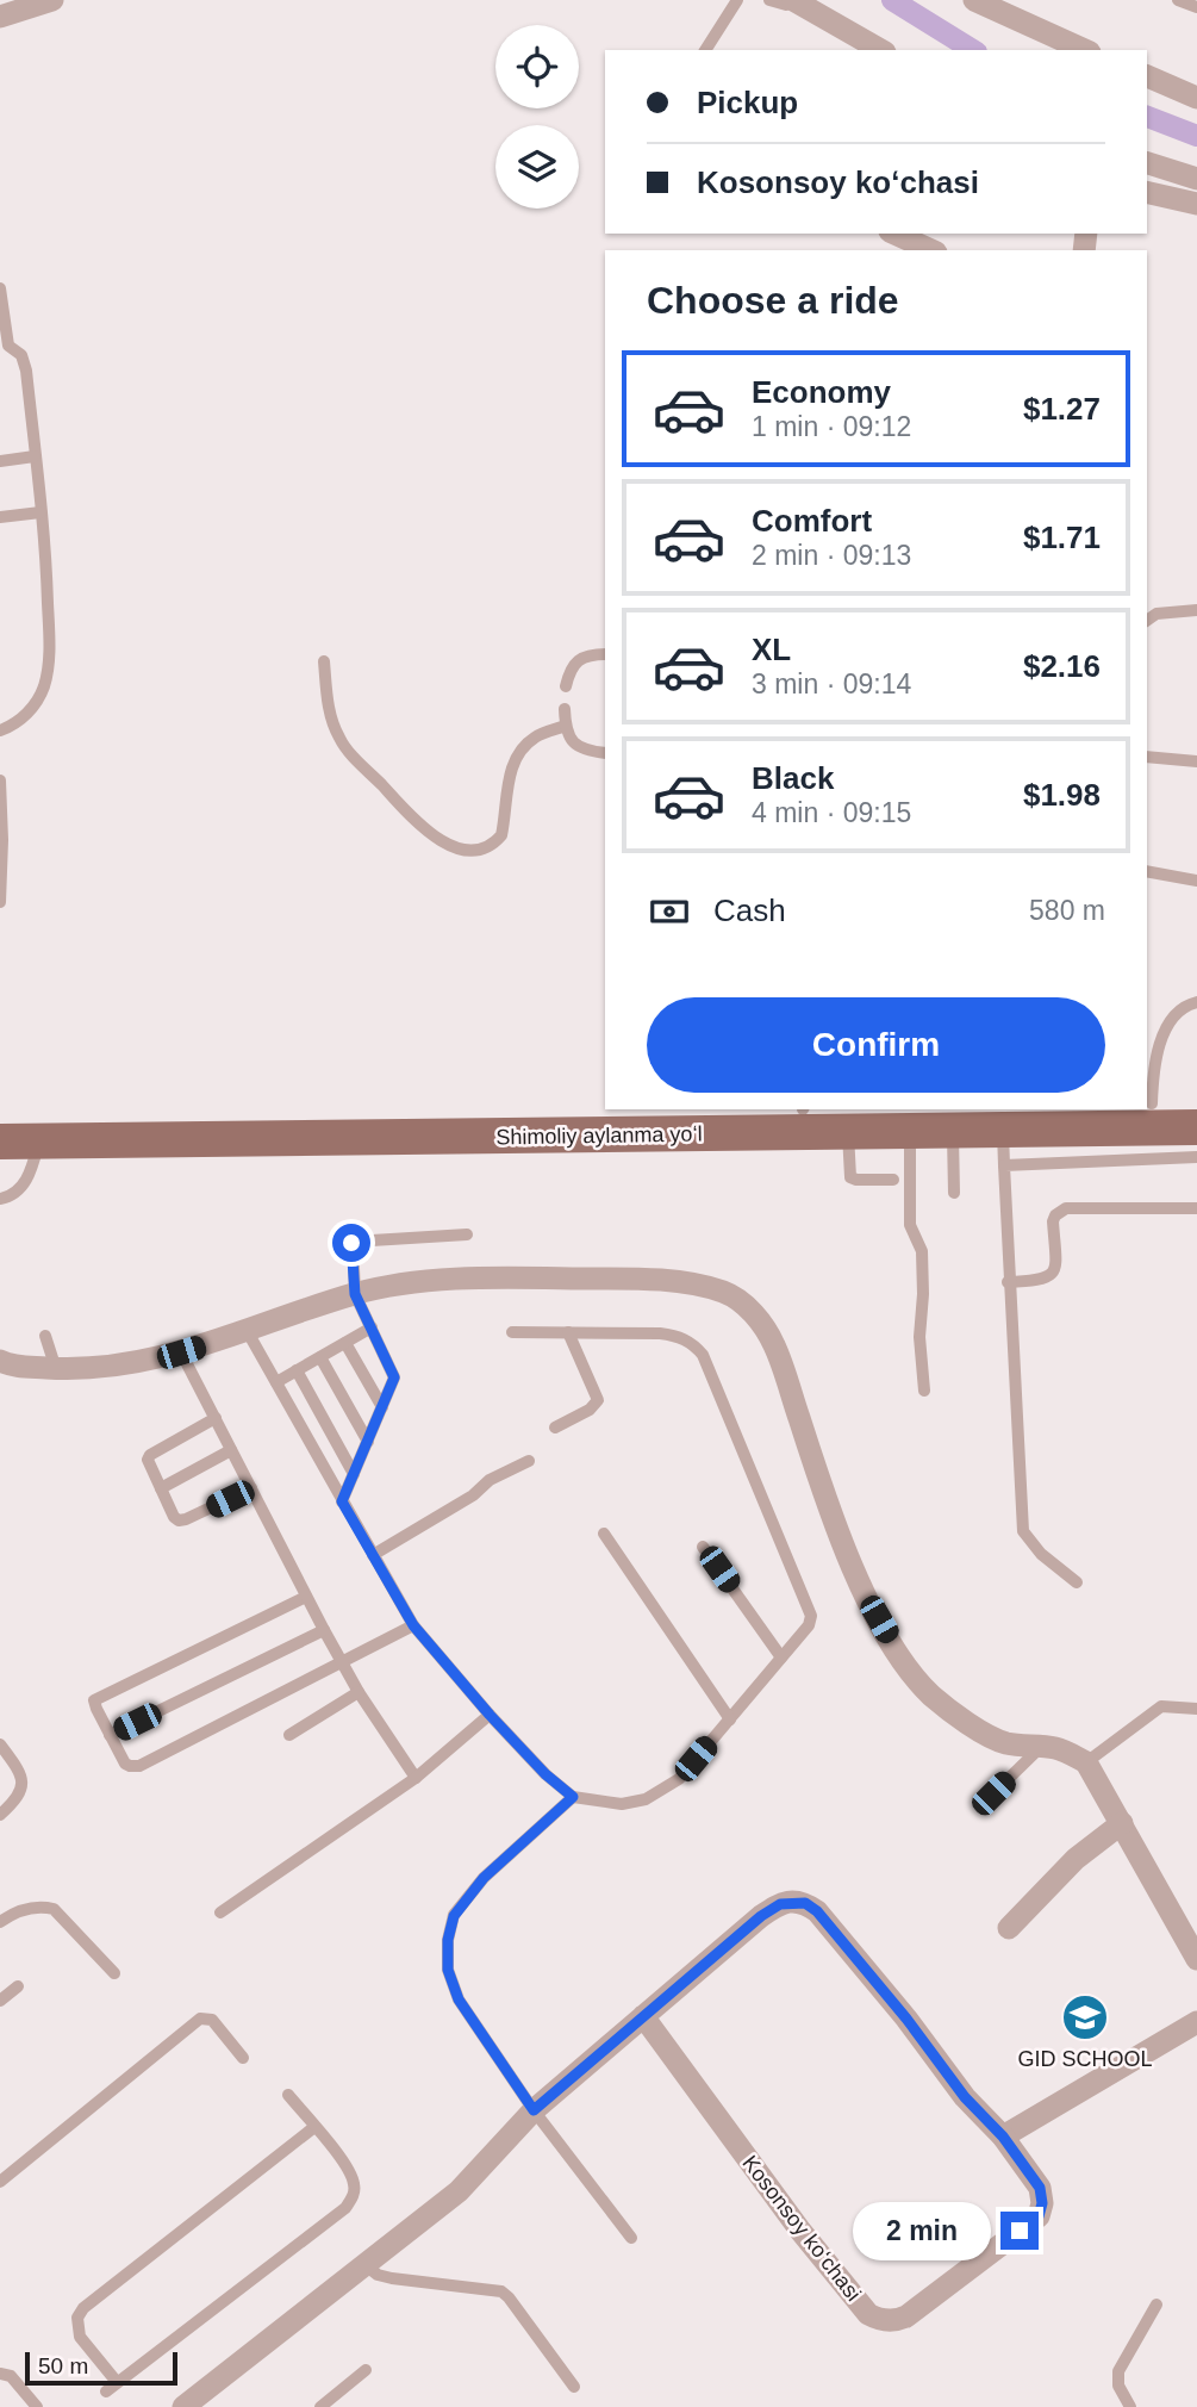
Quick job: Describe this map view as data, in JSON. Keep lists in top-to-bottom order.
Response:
{
  "streets": {
    "main road": ["Shimoliy aylanma yoʻl"],
    "street": ["Kosonsoy koʻchasi"]
  },
  "places": {
    "school or university": ["GID SCHOOL"]
  },
  "scale_bar": "50 m",
  "page": {
    "banner": ["Pickup", "Kosonsoy koʻchasi"],
    "heading": "Choose a ride",
    "list": [
      {
        "name": "Economy",
        "note": "1 min · 09:12",
        "value": "$1.27"
      },
      {
        "name": "Comfort",
        "note": "2 min · 09:13",
        "value": "$1.71"
      },
      {
        "name": "XL",
        "note": "3 min · 09:14",
        "value": "$2.16"
      },
      {
        "name": "Black",
        "note": "4 min · 09:15",
        "value": "$1.98"
      }
    ],
    "pay": ["Cash", "580 m"],
    "buttons": "Confirm",
    "bubble": "2 min",
    "scale": "50 m"
  }
}
